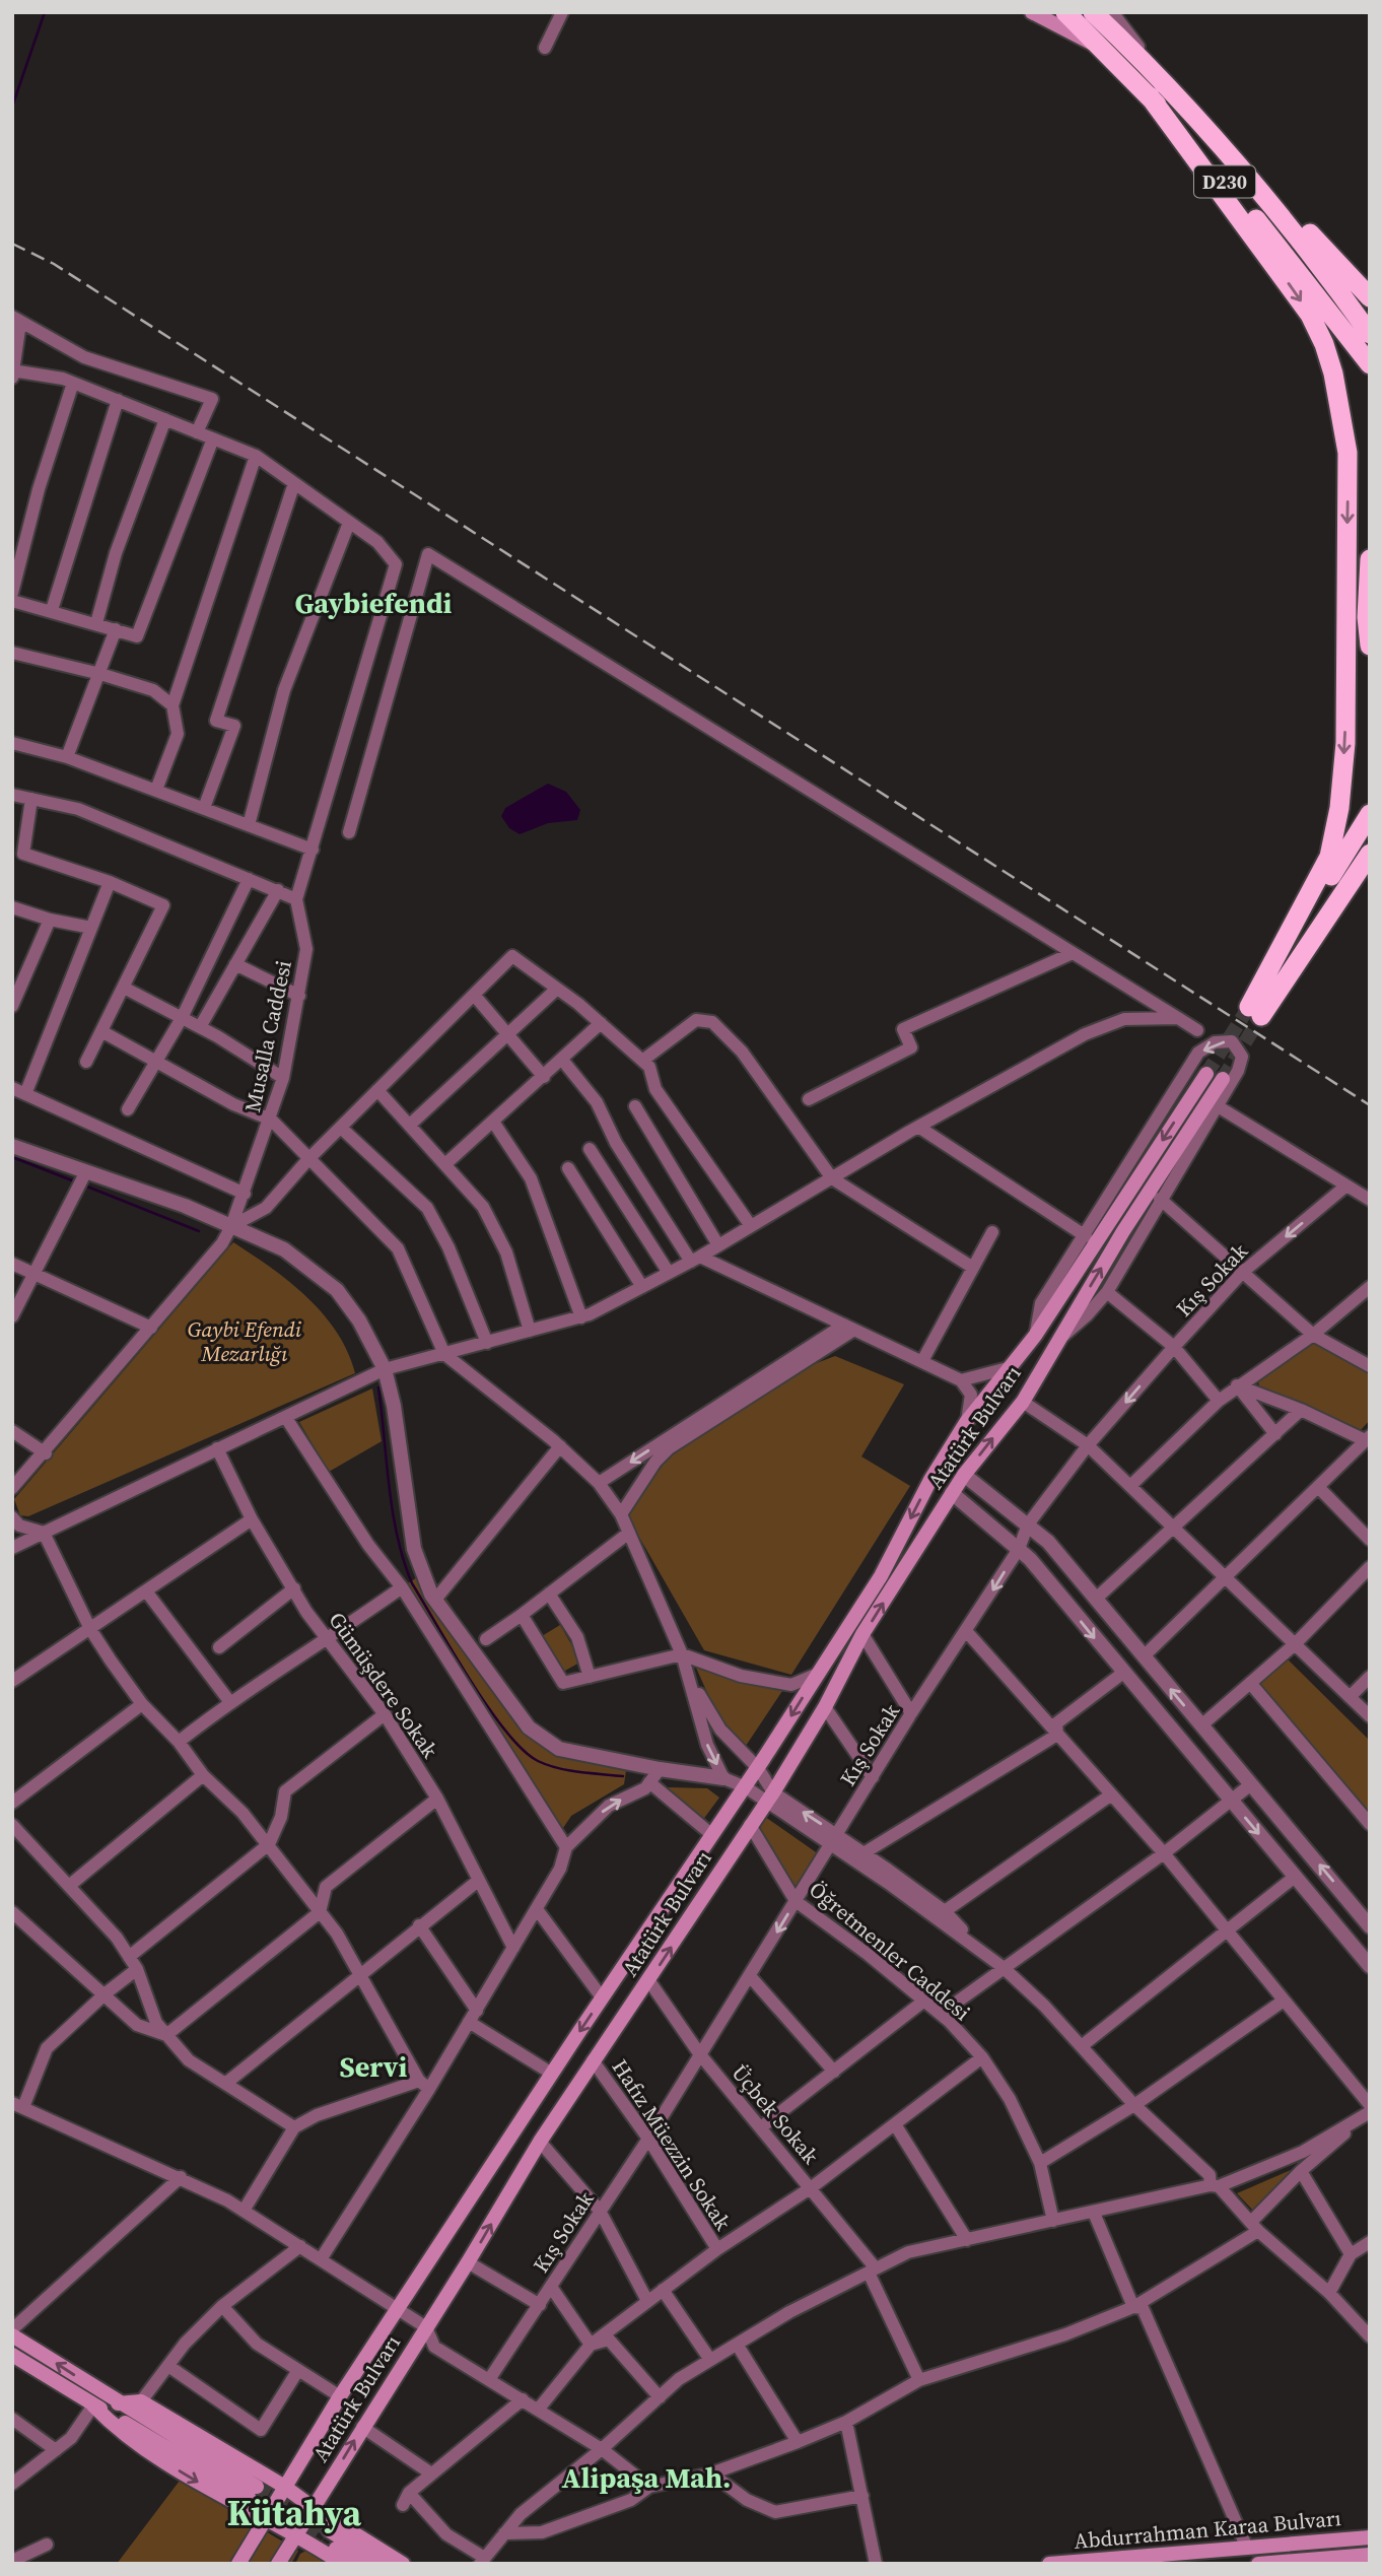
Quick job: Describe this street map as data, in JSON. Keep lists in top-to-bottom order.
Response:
{
  "streets": {
    "highway": ["D230"],
    "main road": ["Atatürk Bulvarı", "Abdurrahman Karaa Bulvarı"],
    "street": [
      "Musalla Caddesi",
      "Kış Sokak",
      "Gümüşdere Sokak",
      "Öğretmenler Caddesi",
      "Üçbek Sokak",
      "Hafız Müezzin Sokak"
    ]
  },
  "crossings": [
    ["Kış Sokak", "Öğretmenler Caddesi"],
    ["Kış Sokak", "Üçbek Sokak"],
    ["Kış Sokak", "Hafız Müezzin Sokak"],
    ["Atatürk Bulvarı", "Öğretmenler Caddesi"],
    ["Atatürk Bulvarı", "Üçbek Sokak"],
    ["Atatürk Bulvarı", "Hafız Müezzin Sokak"]
  ],
  "districts": [
    "Gaybiefendi",
    "Servi",
    "Alipaşa Mah.",
    "Kütahya"
  ],
  "parks": ["Gaybi Efendi Mezarlığı"]
}
